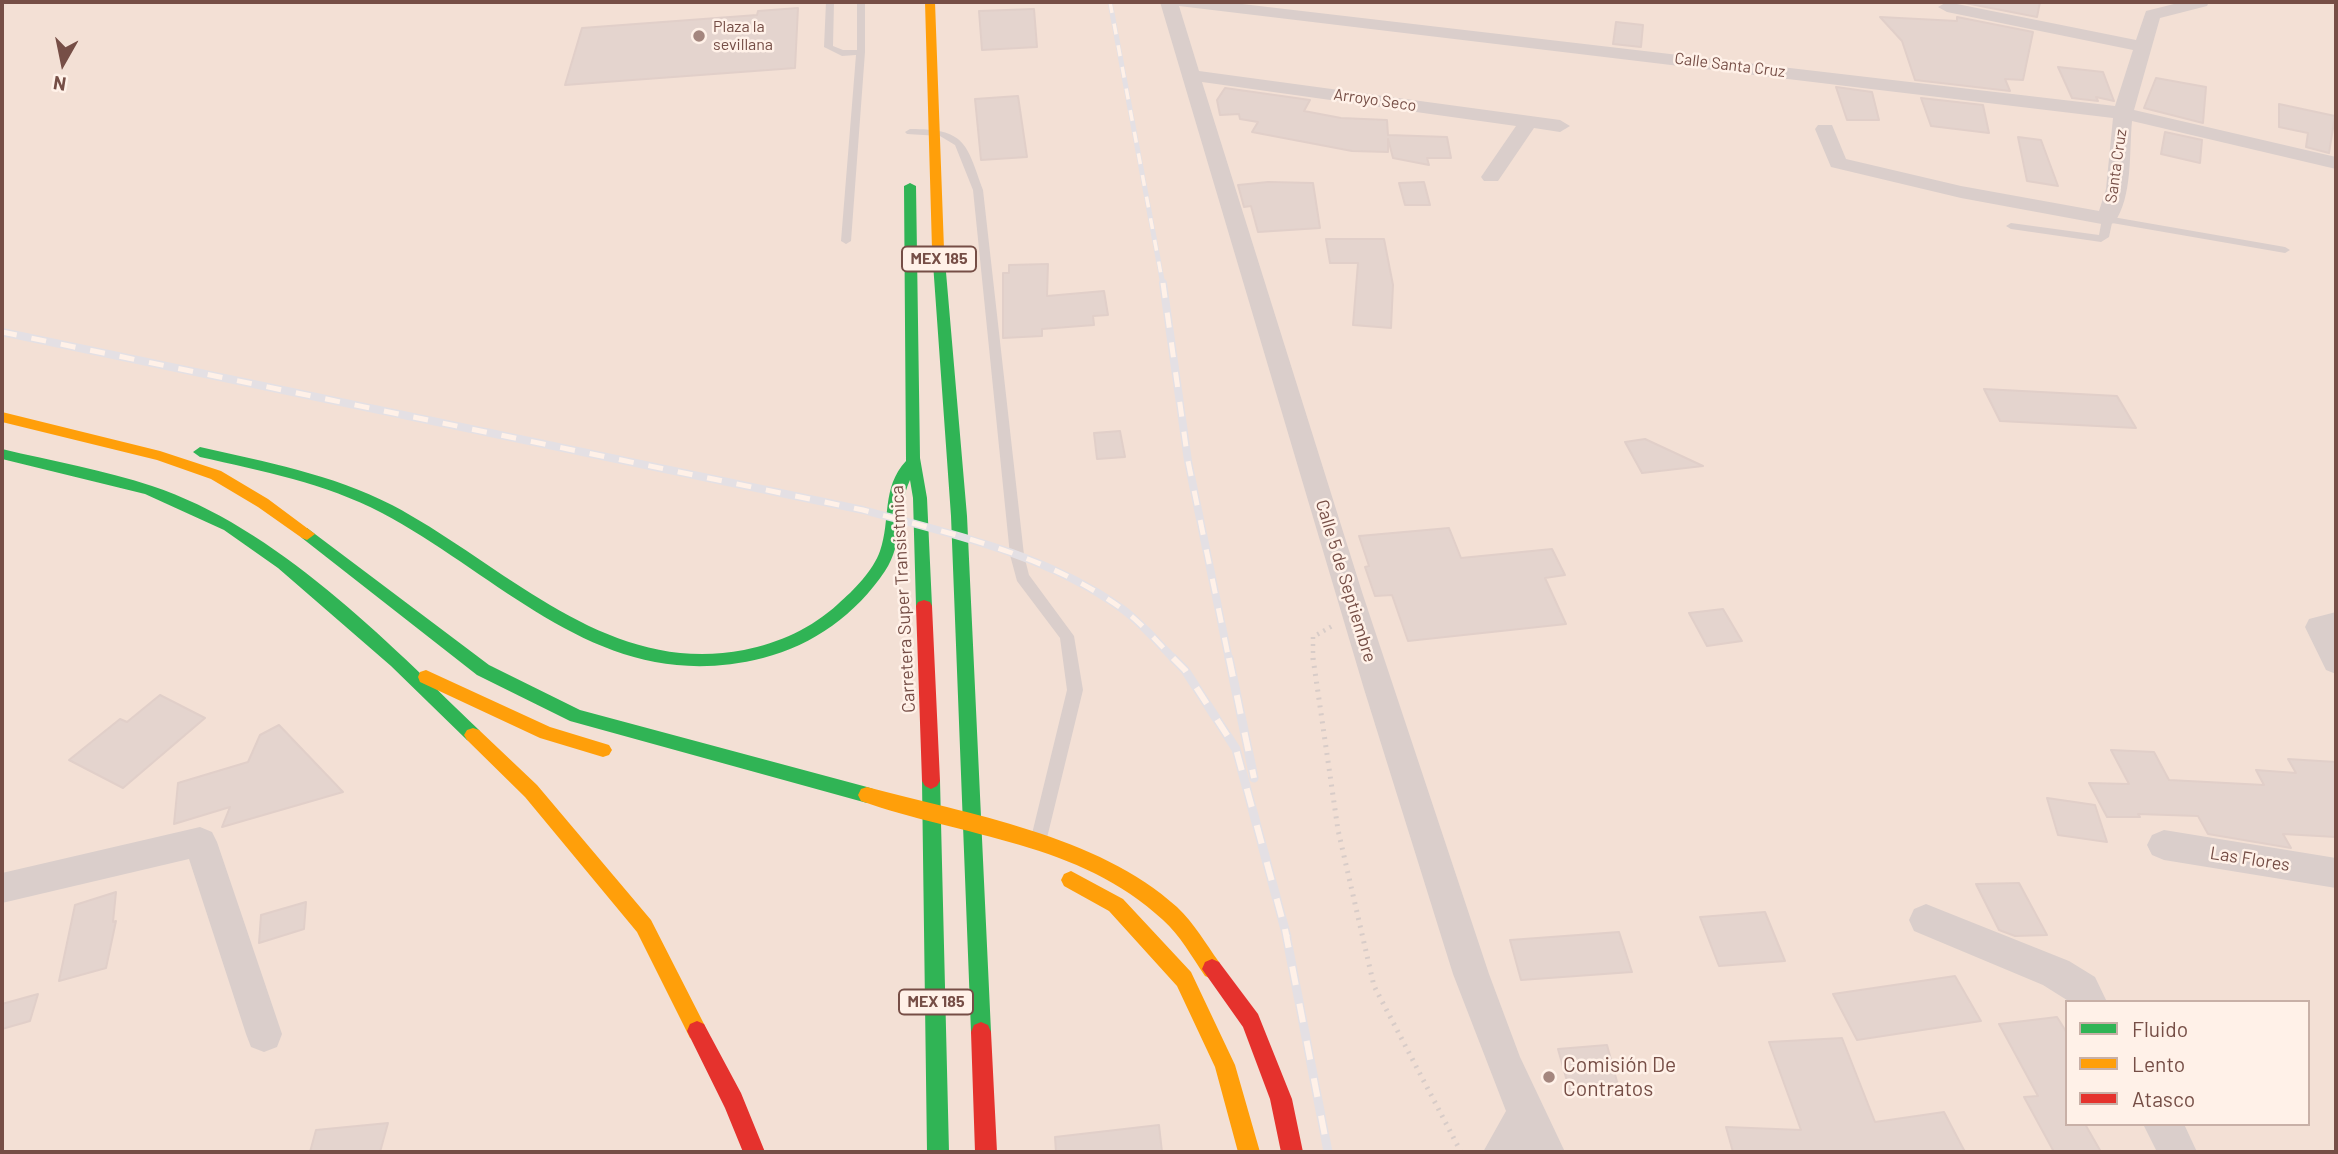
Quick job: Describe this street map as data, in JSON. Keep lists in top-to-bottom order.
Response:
{
  "streets": {
    "main road": ["MEX 185", "Carretera Super Transístmica"],
    "street": [
      "Calle Santa Cruz",
      "Arroyo Seco",
      "Santa Cruz",
      "Calle 5 de Septiembre",
      "Las Flores"
    ]
  },
  "crossings": [
    ["Calle Santa Cruz", "Santa Cruz"],
    ["Arroyo Seco", "Calle 5 de Septiembre"]
  ],
  "places": ["Plaza la sevillana", "Comisión De Contratos"],
  "legend": ["Fluido", "Lento", "Atasco"],
  "north": "bottom"
}
